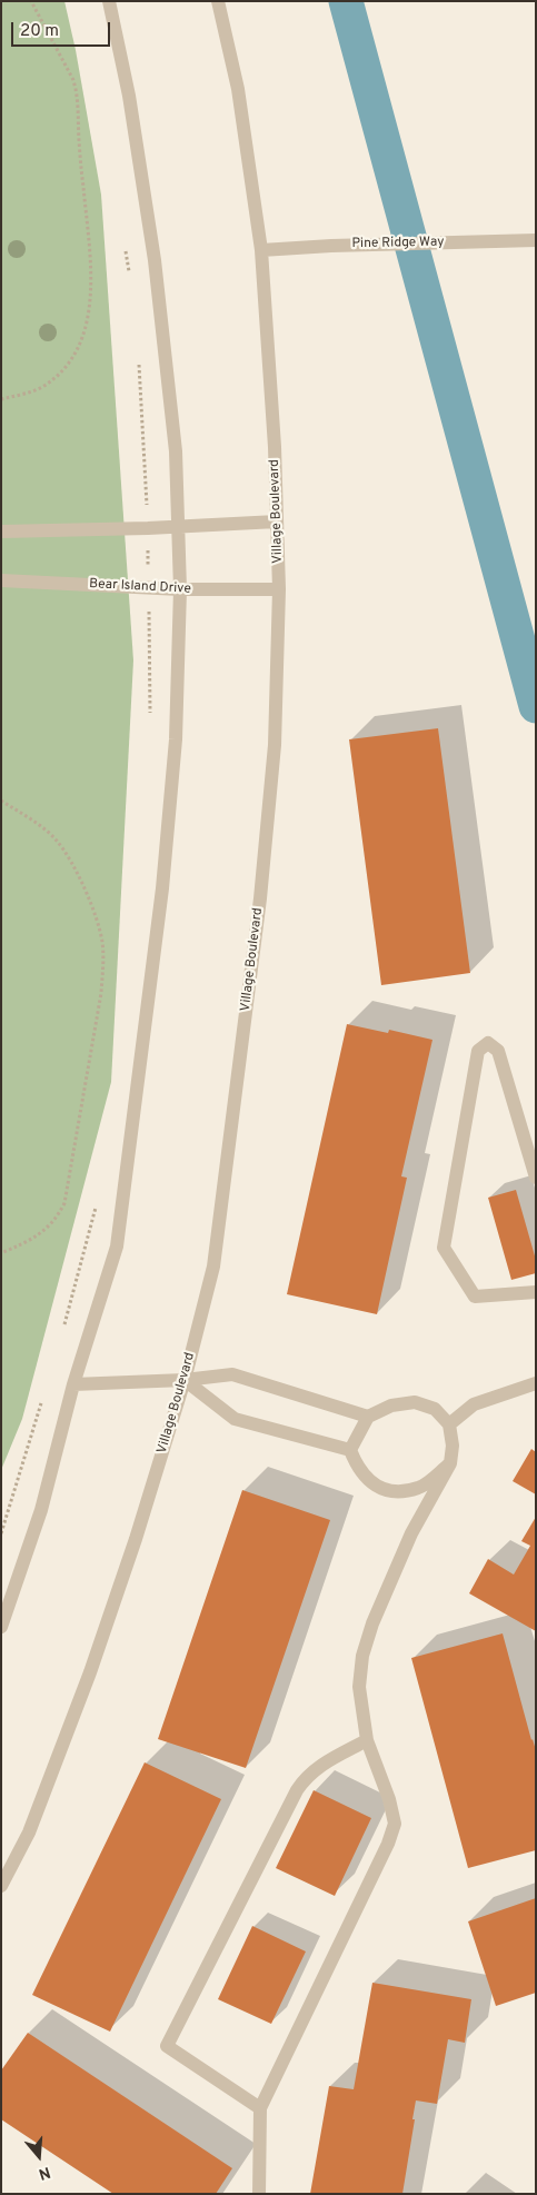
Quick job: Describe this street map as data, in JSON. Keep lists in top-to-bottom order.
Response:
{
  "streets": {
    "street": ["Pine Ridge Way", "Village Boulevard", "Bear Island Drive"]
  },
  "crossings": [
    ["Pine Ridge Way", "Village Boulevard"],
    ["Village Boulevard", "Bear Island Drive"]
  ],
  "scale_bar": "20 m",
  "north": "bottom"
}
